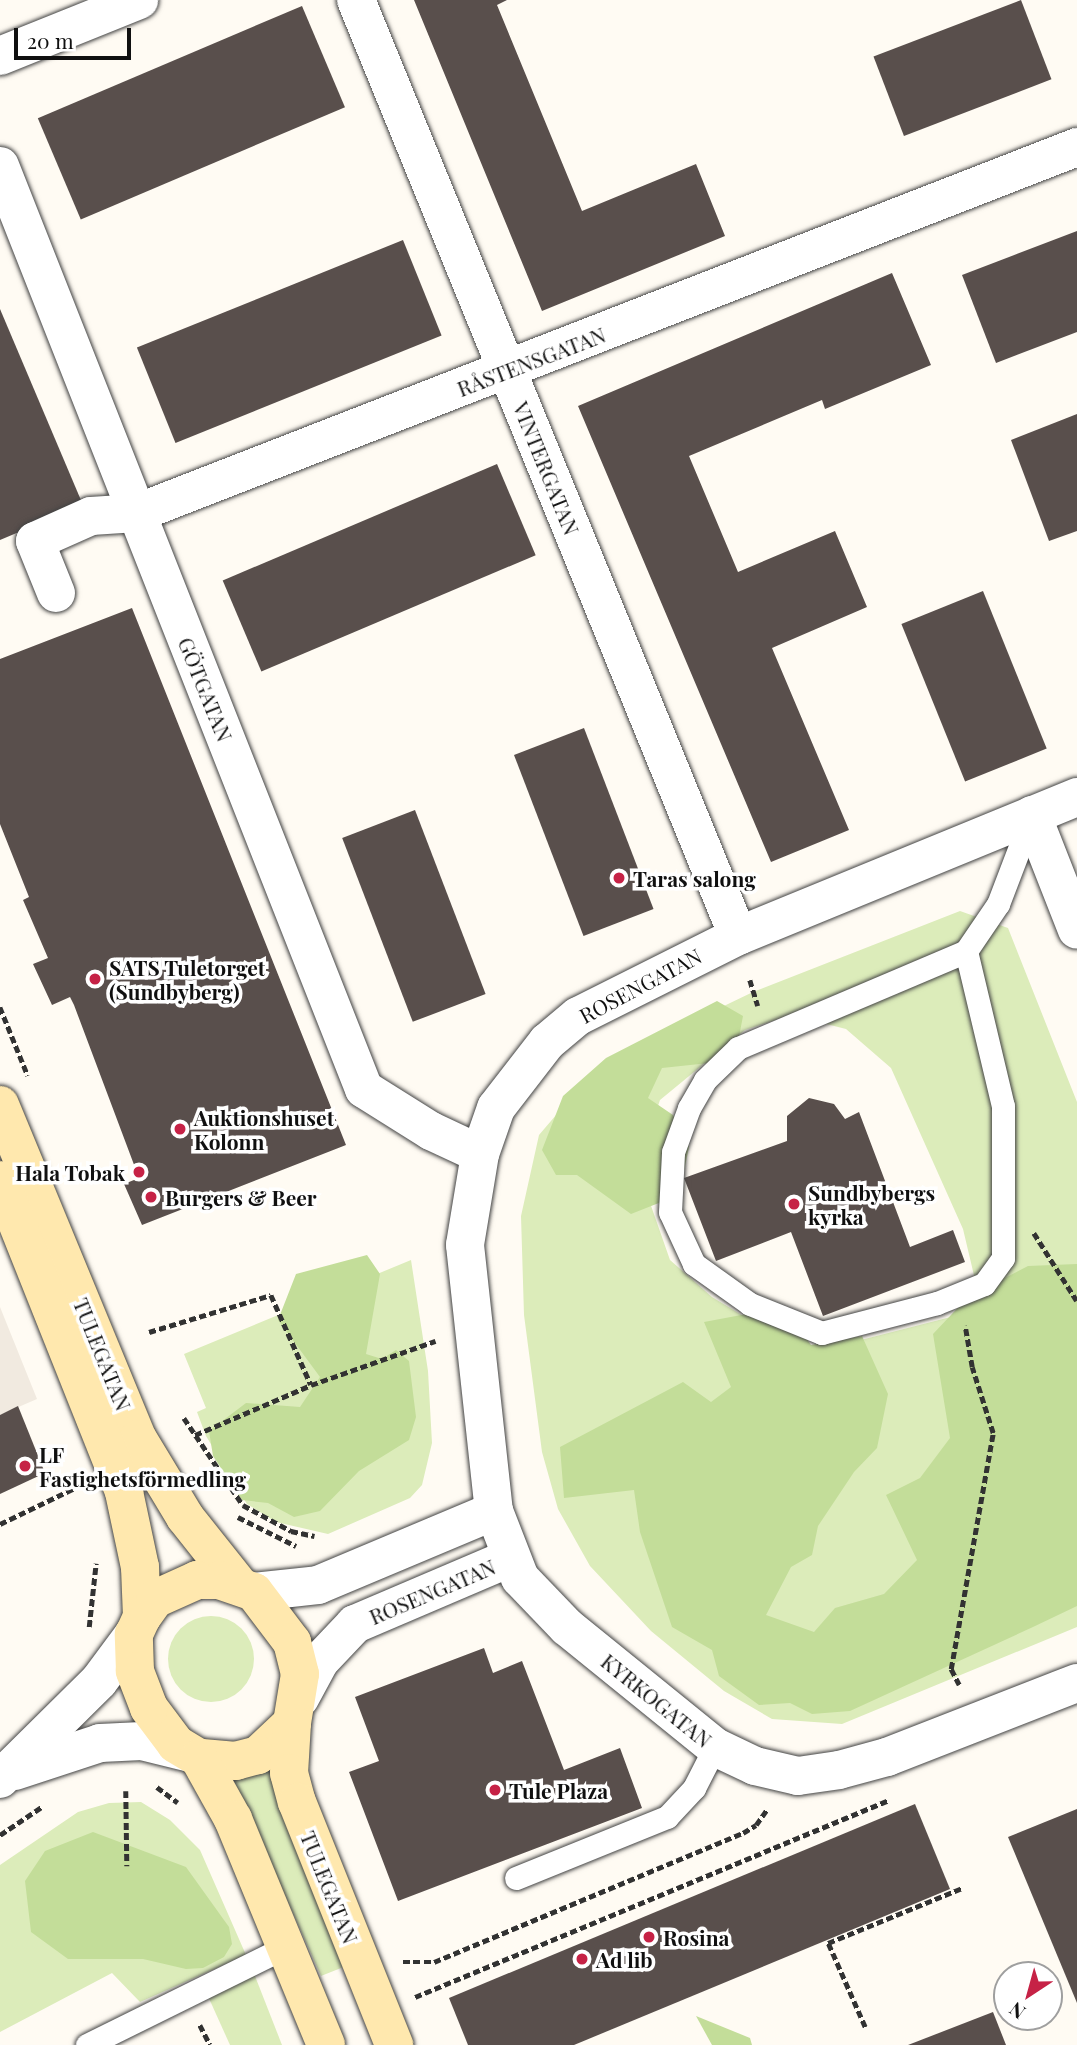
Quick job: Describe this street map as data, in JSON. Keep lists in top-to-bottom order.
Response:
{
  "streets": {
    "street": [
      "RÅSTENSGATAN",
      "VINTERGATAN",
      "GÖTGATAN",
      "ROSENGATAN",
      "TULEGATAN",
      "KYRKOGATAN"
    ]
  },
  "crossings": [
    ["RÅSTENSGATAN", "VINTERGATAN"],
    ["RÅSTENSGATAN", "GÖTGATAN"],
    ["VINTERGATAN", "ROSENGATAN"],
    ["GÖTGATAN", "ROSENGATAN"],
    ["ROSENGATAN", "TULEGATAN"],
    ["ROSENGATAN", "KYRKOGATAN"]
  ],
  "places": [
    "Taras salong",
    "SATS Tuletorget (Sundbyberg)",
    "Auktionshuset Kolonn",
    "Hala Tobak",
    "Burgers & Beer",
    "Sundbybergs kyrka",
    "LF Fastighetsförmedling",
    "Tule Plaza",
    "Rosina",
    "Ad lib"
  ],
  "scale_bar": "20 m",
  "north": "bottom left"
}
